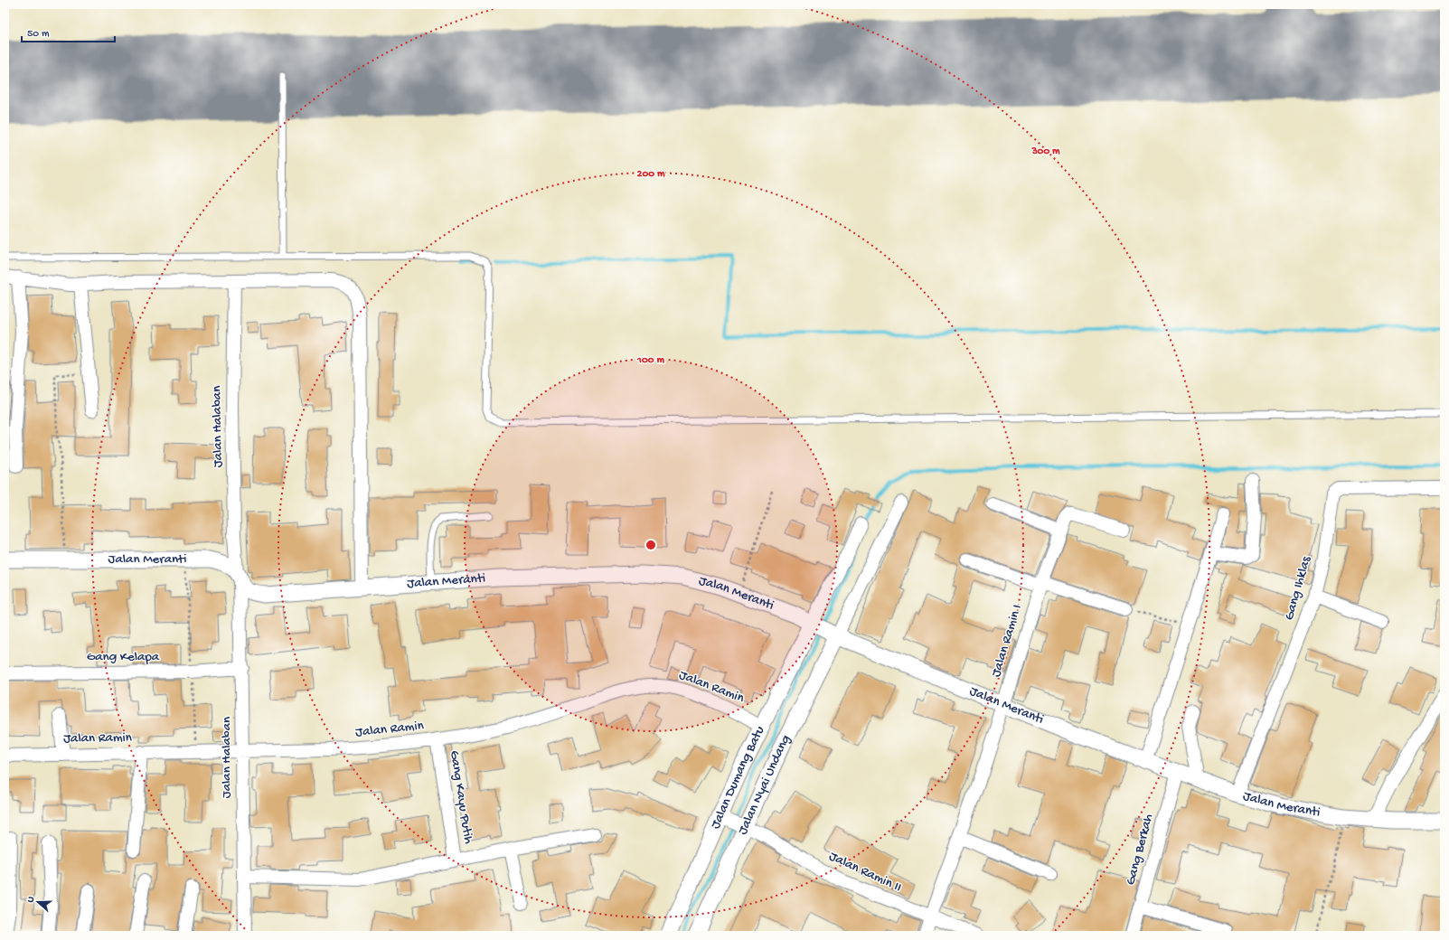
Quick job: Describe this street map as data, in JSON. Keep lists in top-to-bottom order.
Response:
{
  "streets": {
    "street": [
      "Jalan Halaban",
      "Jalan Meranti",
      "Gang Ihklas",
      "Jalan Ramin I",
      "Gang Kelapa",
      "Jalan Ramin",
      "Jalan Dumang Batu",
      "Jalan Nyai Undang",
      "Gang Kayu Putih",
      "Gang Berkah",
      "Jalan Ramin II"
    ]
  },
  "crossings": [
    ["Jalan Halaban", "Jalan Meranti"],
    ["Jalan Halaban", "Gang Kelapa"],
    ["Jalan Halaban", "Jalan Ramin"],
    ["Jalan Meranti", "Gang Ihklas"],
    ["Jalan Meranti", "Jalan Ramin I"],
    ["Jalan Meranti", "Jalan Dumang Batu"],
    ["Jalan Meranti", "Jalan Nyai Undang"],
    ["Jalan Meranti", "Gang Berkah"],
    ["Jalan Ramin I", "Jalan Ramin II"],
    ["Jalan Ramin", "Jalan Dumang Batu"],
    ["Jalan Ramin", "Gang Kayu Putih"],
    ["Jalan Dumang Batu", "Jalan Nyai Undang"],
    ["Jalan Dumang Batu", "Jalan Ramin II"],
    ["Jalan Nyai Undang", "Jalan Ramin II"]
  ],
  "scale_bar": "50 m",
  "north": "left",
  "rings": ["300 m", "200 m", "100 m"]
}
